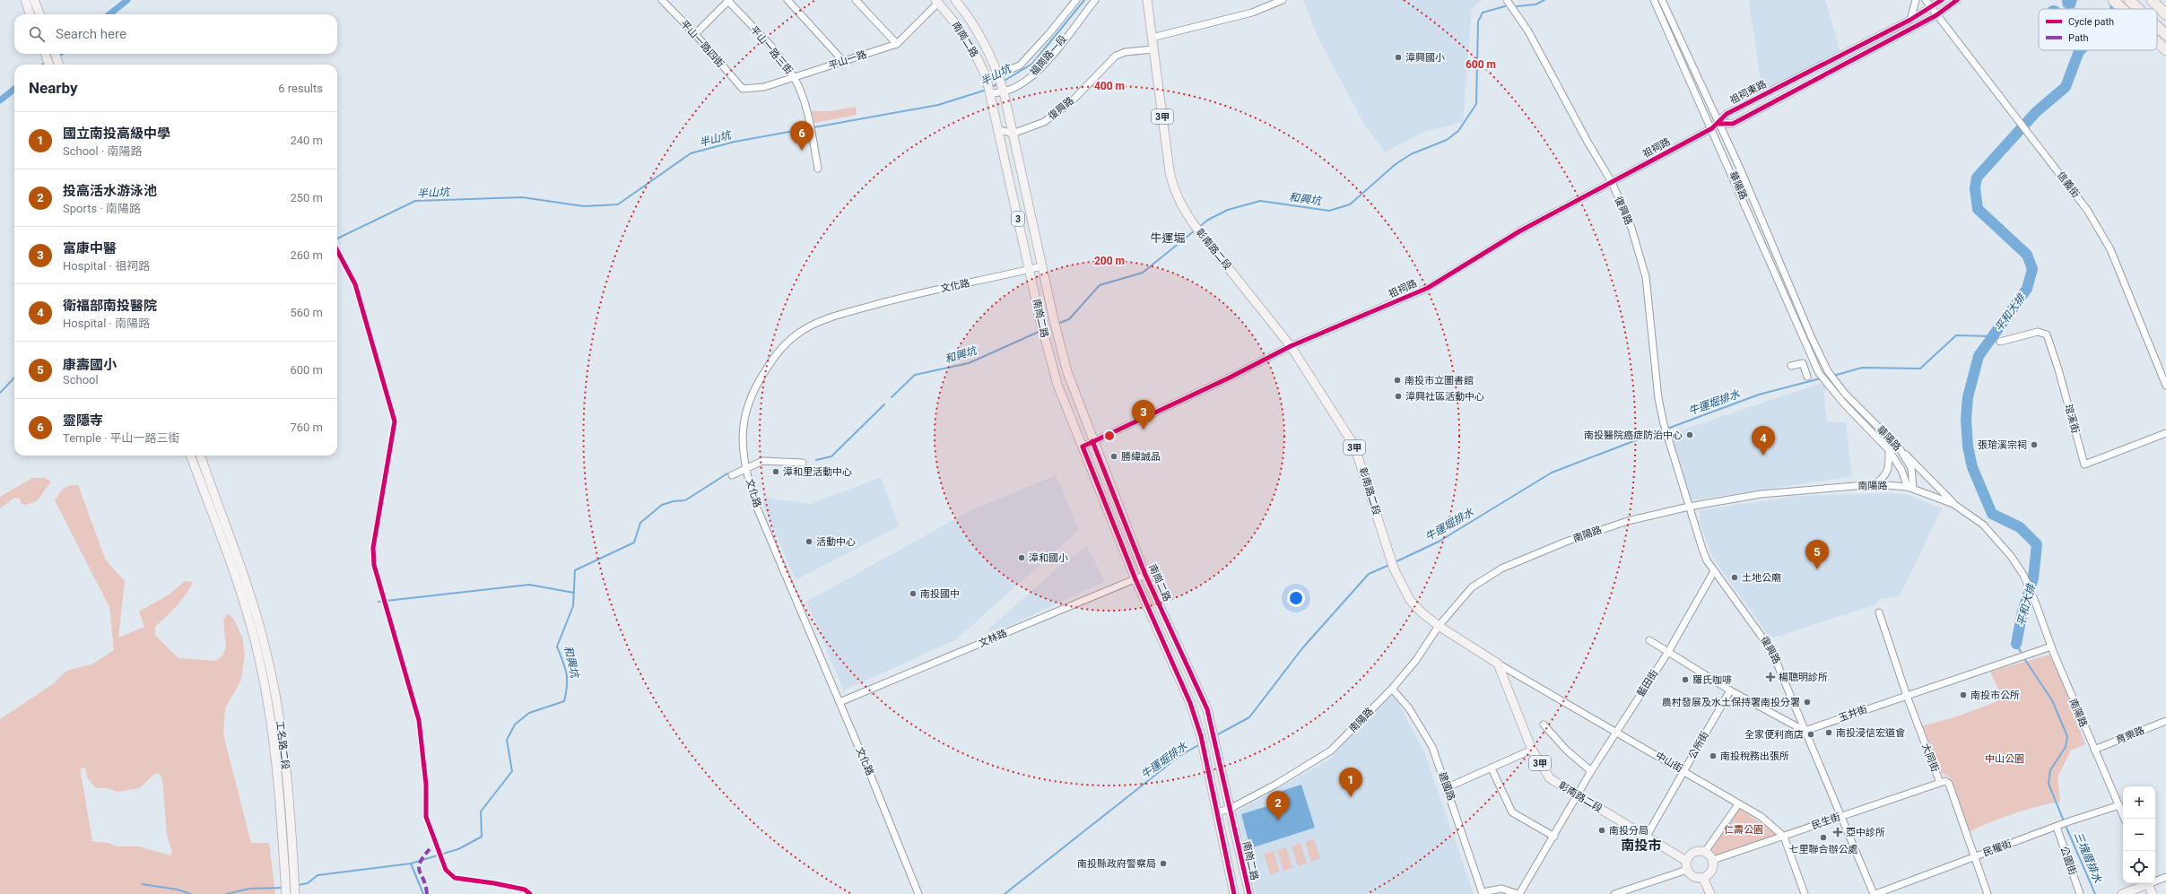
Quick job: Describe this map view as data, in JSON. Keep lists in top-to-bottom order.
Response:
{
  "streets": {
    "main road": [
      "南崗二路",
      "3甲",
      "3",
      "彰南路二段",
      "工名路二段"
    ],
    "street": [
      "平山一路四街",
      "平山一路三街",
      "福崗路一段",
      "平山一路",
      "祖祠東路",
      "復興路",
      "祖祠路",
      "信義街",
      "華陽路",
      "文化路",
      "琯溪街",
      "南陽路",
      "文林路",
      "藍田街",
      "玉井街",
      "育樂路",
      "公所街",
      "大同街",
      "中山街",
      "建國路",
      "民生街",
      "民權街",
      "公園街"
    ]
  },
  "crossings": [
    ["南崗二路", "福崗路一段"],
    ["南崗二路", "平山一路"],
    ["南崗二路", "復興路"],
    ["南崗二路", "祖祠路"],
    ["南崗二路", "3"],
    ["南崗二路", "文化路"],
    ["南崗二路", "南陽路"],
    ["南崗二路", "文林路"],
    ["平山一路四街", "平山一路"],
    ["平山一路三街", "平山一路"],
    ["祖祠東路", "祖祠路"],
    ["祖祠東路", "信義街"],
    ["祖祠東路", "華陽路"],
    ["復興路", "祖祠路"],
    ["復興路", "彰南路二段"],
    ["復興路", "南陽路"],
    ["復興路", "藍田街"],
    ["復興路", "玉井街"],
    ["復興路", "民生街"],
    ["復興路", "民權街"],
    ["祖祠路", "華陽路"],
    ["祖祠路", "彰南路二段"],
    ["華陽路", "南陽路"],
    ["3", "南陽路"],
    ["彰南路二段", "南陽路"],
    ["彰南路二段", "藍田街"],
    ["彰南路二段", "公所街"],
    ["彰南路二段", "中山街"],
    ["彰南路二段", "民生街"],
    ["文化路", "文林路"],
    ["南陽路", "玉井街"],
    ["南陽路", "育樂路"],
    ["南陽路", "建國路"],
    ["南陽路", "民權街"],
    ["藍田街", "中山街"],
    ["玉井街", "大同街"],
    ["公所街", "中山街"],
    ["大同街", "民生街"],
    ["大同街", "民權街"],
    ["中山街", "民生街"],
    ["民權街", "公園街"]
  ],
  "districts": ["牛運堀", "南投市"],
  "water": [
    "半山坑",
    "和興坑",
    "平和大排",
    "牛運堀排水",
    "三塊厝排水"
  ],
  "parks": ["中山公園", "仁壽公園"],
  "places": {
    "other": [
      "漳興國小",
      "南投市立圖書館",
      "漳興社區活動中心",
      "南投醫院癌症防治中心",
      "張琯溪宗祠",
      "勝緯誠品",
      "漳和里活動中心",
      "活動中心",
      "漳和國小",
      "土地公廟",
      "南投國中",
      "羅氏咖啡",
      "南投市公所",
      "農村發展及水土保持署南投分署",
      "南投浸信宏道會",
      "全家便利商店",
      "南投稅務出張所",
      "南投分局",
      "七里聯合辦公處",
      "南投縣政府警察局"
    ],
    "health": ["楊聰明診所", "亞中診所"]
  },
  "legend": ["Cycle path", "Path"],
  "page": {
    "search": "Search here",
    "heading": ["Nearby", "6 results"],
    "list": [
      {
        "mark": "1",
        "name": "國立南投高級中學",
        "note": "School · 南陽路",
        "value": "240 m"
      },
      {
        "mark": "2",
        "name": "投高活水游泳池",
        "note": "Sports · 南陽路",
        "value": "250 m"
      },
      {
        "mark": "3",
        "name": "富康中醫",
        "note": "Hospital · 祖祠路",
        "value": "260 m"
      },
      {
        "mark": "4",
        "name": "衛福部南投醫院",
        "note": "Hospital · 南陽路",
        "value": "560 m"
      },
      {
        "mark": "5",
        "name": "康壽國小",
        "note": "School",
        "value": "600 m"
      },
      {
        "mark": "6",
        "name": "靈隱寺",
        "note": "Temple · 平山一路三街",
        "value": "760 m"
      }
    ],
    "pins": [
      "6",
      "3",
      "4",
      "5",
      "1",
      "2"
    ],
    "map_buttons": ["+", "−"]
  },
  "rings": ["600 m", "400 m", "200 m"]
}
